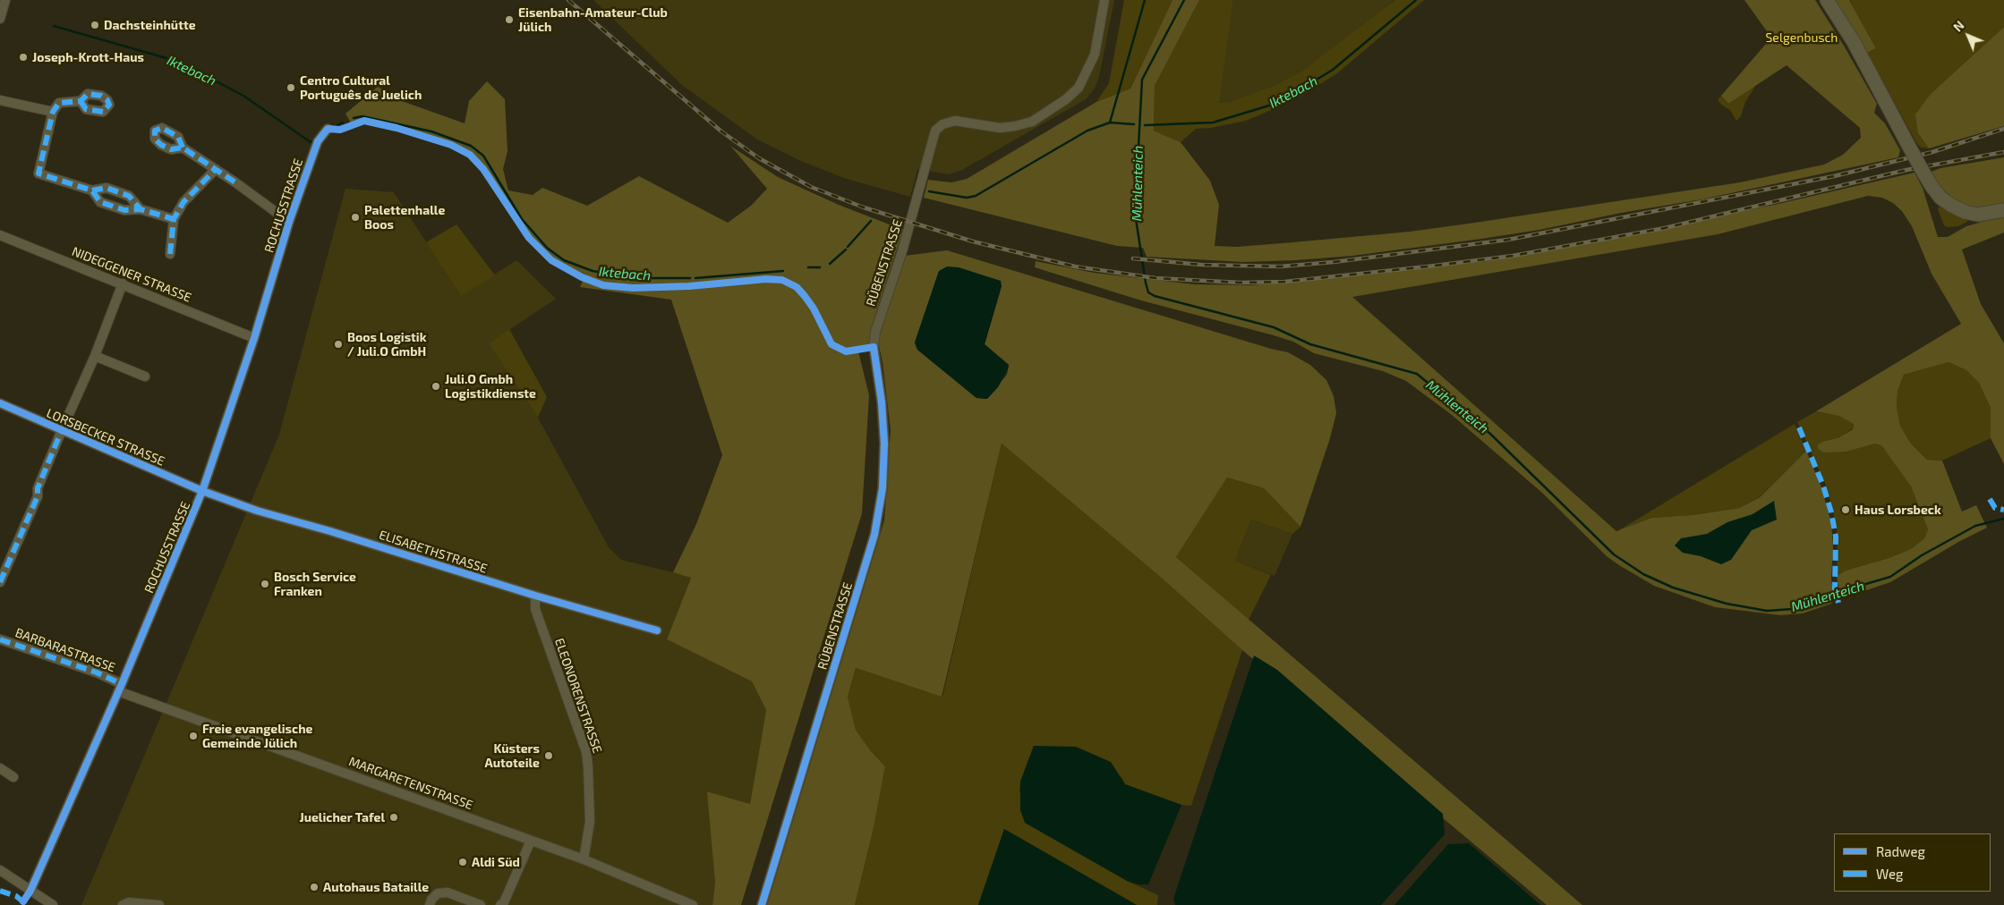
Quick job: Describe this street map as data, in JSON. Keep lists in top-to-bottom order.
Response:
{
  "streets": {
    "street": [
      "ROCHUSSTRASSE",
      "RÜBENSTRASSE",
      "NIDEGGENER STRASSE",
      "LORSBECKER STRASSE",
      "ELISABETHSTRASSE",
      "BARBARASTRASSE",
      "ELEONORENSTRASSE",
      "MARGARETENSTRASSE"
    ]
  },
  "crossings": [
    ["ROCHUSSTRASSE", "NIDEGGENER STRASSE"],
    ["ROCHUSSTRASSE", "LORSBECKER STRASSE"],
    ["ROCHUSSTRASSE", "ELISABETHSTRASSE"],
    ["ROCHUSSTRASSE", "BARBARASTRASSE"],
    ["ROCHUSSTRASSE", "MARGARETENSTRASSE"],
    ["LORSBECKER STRASSE", "ELISABETHSTRASSE"],
    ["ELISABETHSTRASSE", "ELEONORENSTRASSE"],
    ["BARBARASTRASSE", "MARGARETENSTRASSE"],
    ["ELEONORENSTRASSE", "MARGARETENSTRASSE"]
  ],
  "water": ["Iktebach", "Mühlenteich"],
  "parks": ["Selgenbusch"],
  "places": [
    "Eisenbahn-Amateur-Club Jülich",
    "Dachsteinhütte",
    "Joseph-Krott-Haus",
    "Centro Cultural Português de Juelich",
    "Palettenhalle Boos",
    "Boos Logistik / Juli.O GmbH",
    "Juli.O Gmbh Logistikdienste",
    "Haus Lorsbeck",
    "Bosch Service Franken",
    "Freie evangelische Gemeinde Jülich",
    "Küsters Autoteile",
    "Juelicher Tafel",
    "Aldi Süd",
    "Autohaus Bataille"
  ],
  "legend": ["Radweg", "Weg"],
  "north": "top left"
}
